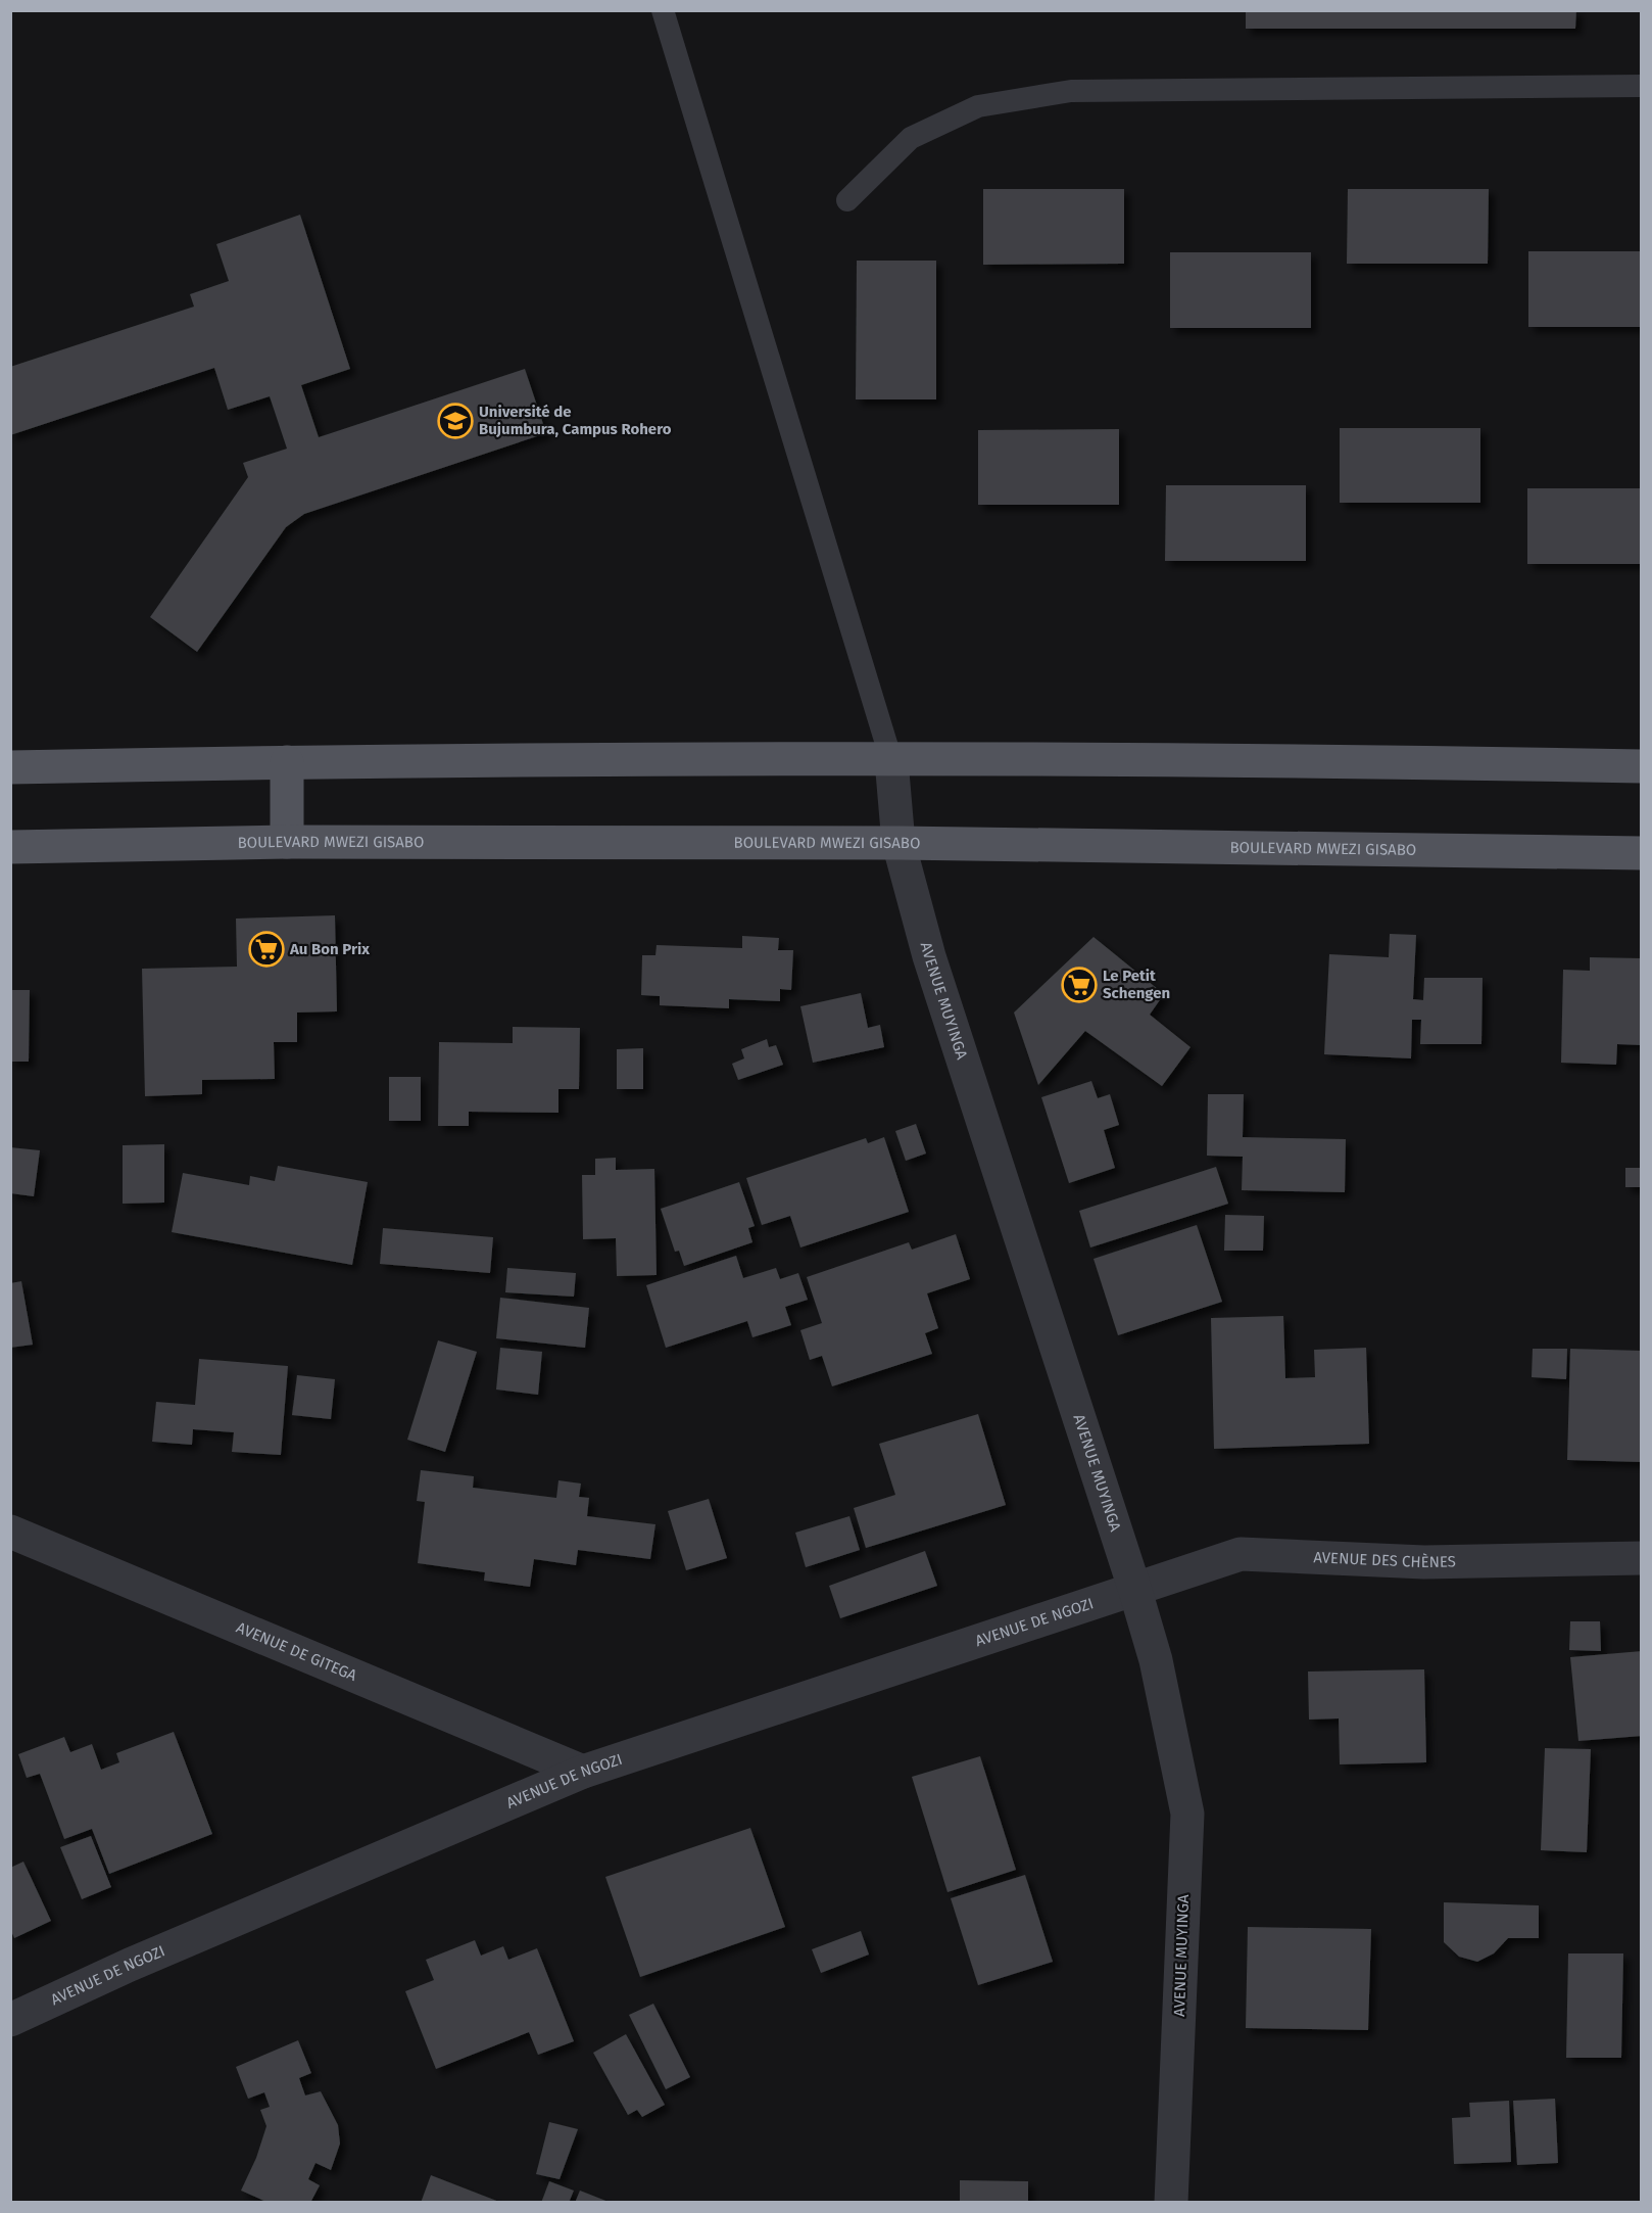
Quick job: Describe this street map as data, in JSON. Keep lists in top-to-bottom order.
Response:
{
  "streets": {
    "main road": ["BOULEVARD MWEZI GISABO"],
    "street": [
      "AVENUE MUYINGA",
      "AVENUE DES CHÈNES",
      "AVENUE DE NGOZI",
      "AVENUE DE GITEGA"
    ]
  },
  "crossings": [
    ["BOULEVARD MWEZI GISABO", "AVENUE MUYINGA"],
    ["AVENUE MUYINGA", "AVENUE DES CHÈNES"],
    ["AVENUE MUYINGA", "AVENUE DE NGOZI"],
    ["AVENUE DES CHÈNES", "AVENUE DE NGOZI"],
    ["AVENUE DE NGOZI", "AVENUE DE GITEGA"]
  ],
  "places": {
    "school or university": ["Université de Bujumbura, Campus Rohero"],
    "supermarket": ["Au Bon Prix", "Le Petit Schengen"]
  }
}
